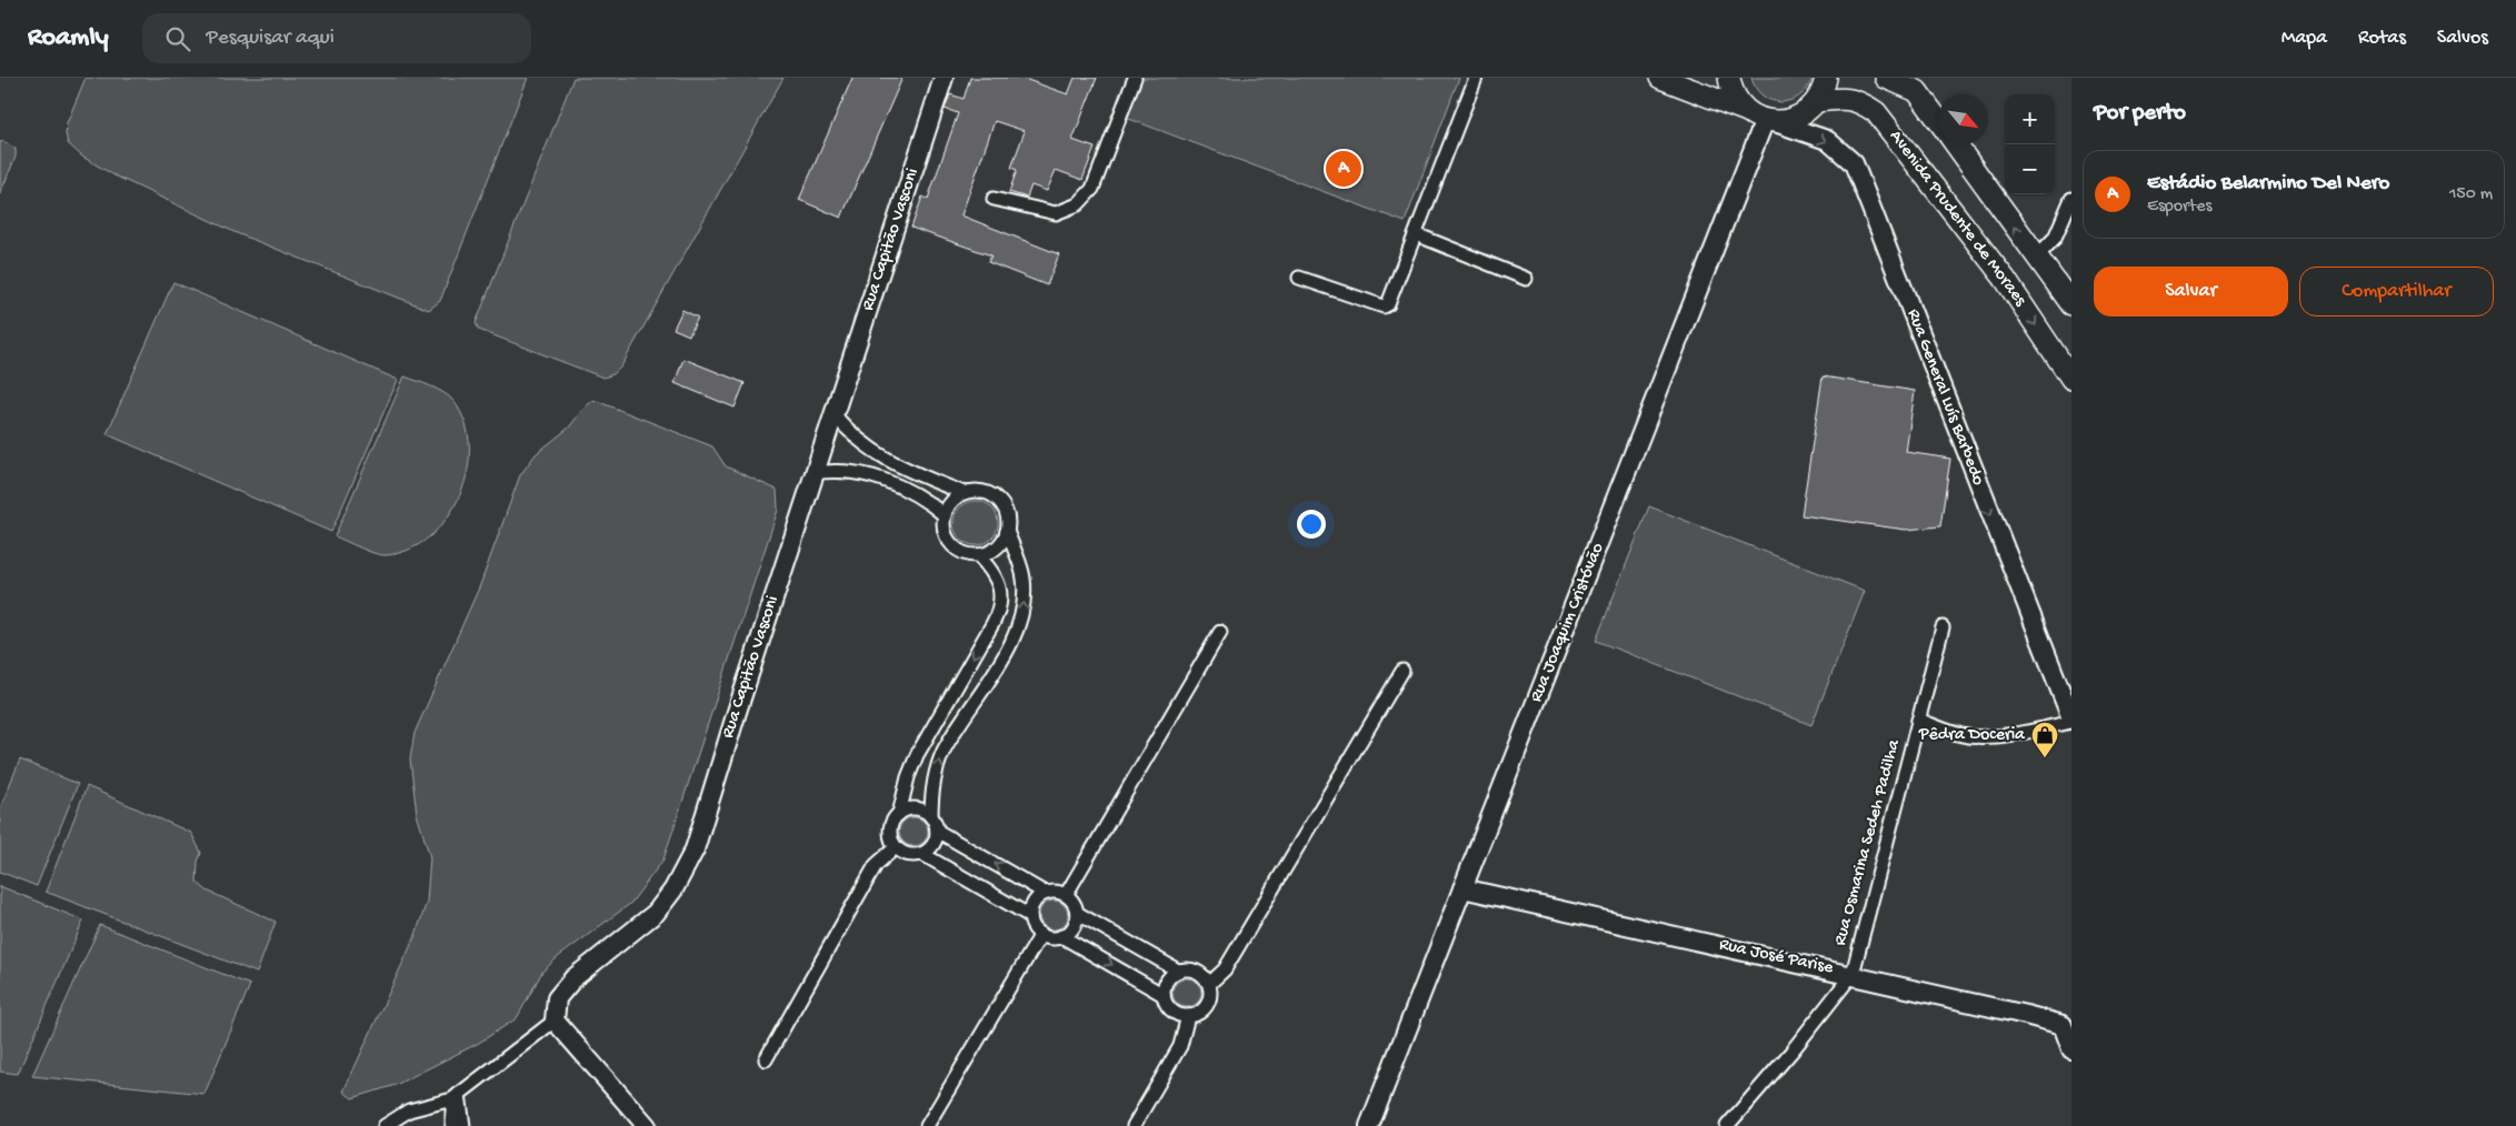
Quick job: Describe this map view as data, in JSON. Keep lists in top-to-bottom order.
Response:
{
  "streets": {
    "main road": ["Avenida Prudente de Moraes"],
    "street": [
      "Rua Capitão Vasconi",
      "Rua General Luís Barbedo",
      "Rua Joaquim Cristóvão",
      "Rua Osmarina Sedeh Padilha",
      "Rua José Parise"
    ]
  },
  "crossings": [
    ["Rua General Luís Barbedo", "Rua Joaquim Cristóvão"],
    ["Rua Joaquim Cristóvão", "Rua José Parise"],
    ["Rua Osmarina Sedeh Padilha", "Rua José Parise"]
  ],
  "one_way": ["Rua General Luís Barbedo"],
  "places": {
    "shop": ["Pêdra Doceria"]
  },
  "north": "bottom right",
  "page": {
    "header": "Roamly",
    "search": "Pesquisar aqui",
    "nav": ["Mapa", "Rotas", "Salvos"],
    "heading": "Por perto",
    "map_buttons": ["+", "−"],
    "pins": "A",
    "list": [
      {
        "mark": "A",
        "name": "Estádio Belarmino Del Nero",
        "note": "Esportes",
        "value": "150 m"
      }
    ],
    "buttons": ["Salvar", "Compartilhar"]
  }
}
